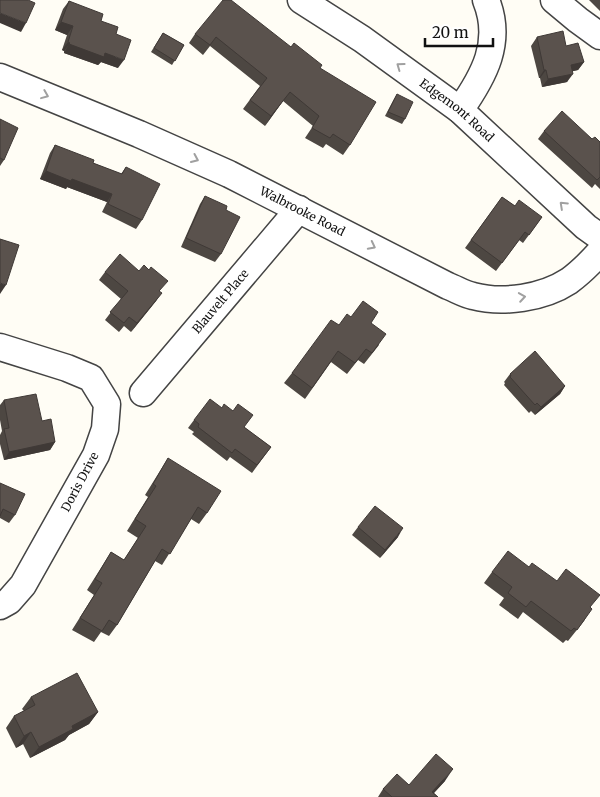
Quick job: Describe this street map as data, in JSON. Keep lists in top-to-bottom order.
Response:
{
  "streets": {
    "street": [
      "Edgemont Road",
      "Walbrooke Road",
      "Blauvelt Place",
      "Doris Drive"
    ]
  },
  "crossings": [
    ["Walbrooke Road", "Blauvelt Place"]
  ],
  "one_way": ["Edgemont Road", "Walbrooke Road"],
  "scale_bar": "20 m"
}
